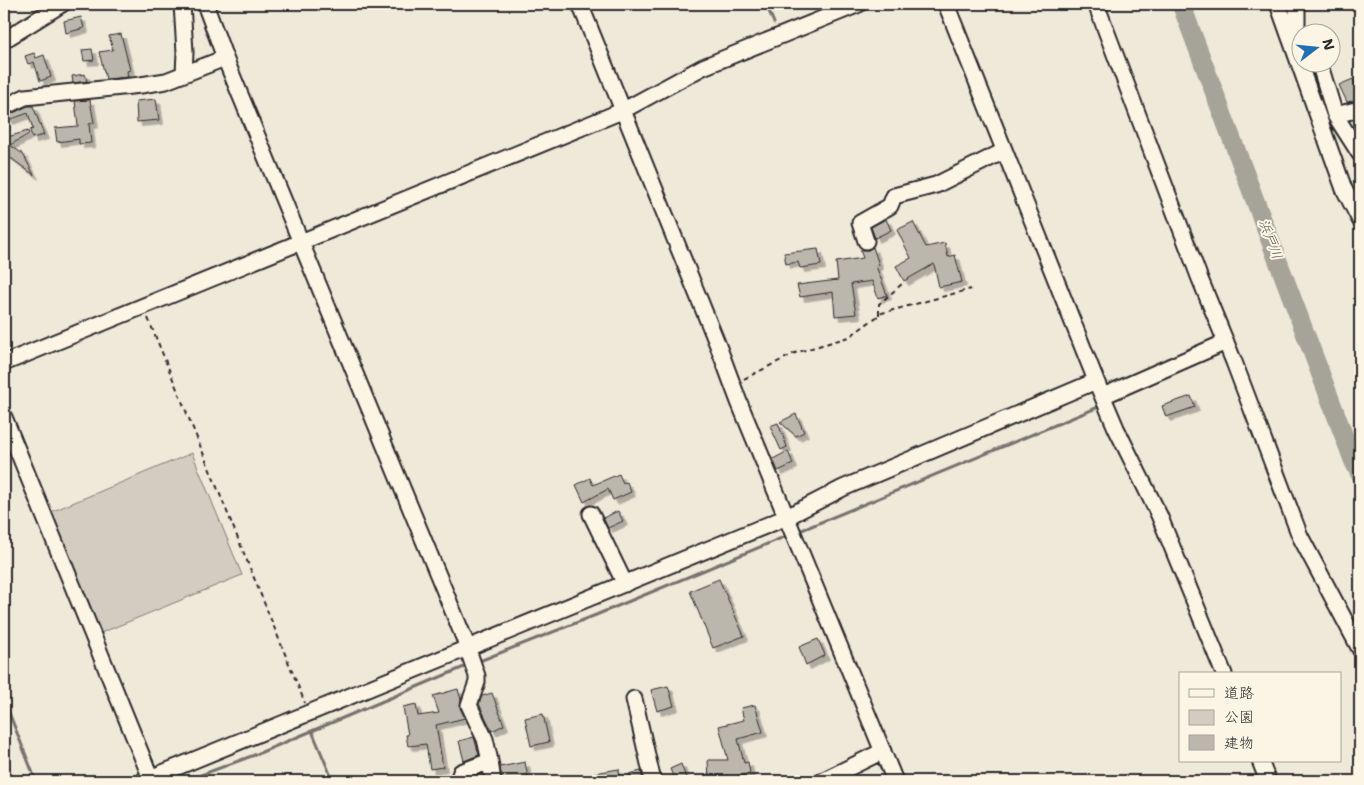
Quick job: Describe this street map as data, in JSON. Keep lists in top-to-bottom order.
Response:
{
  "water": ["浜戸川"],
  "legend": ["道路", "公園", "建物"],
  "north": "right"
}
